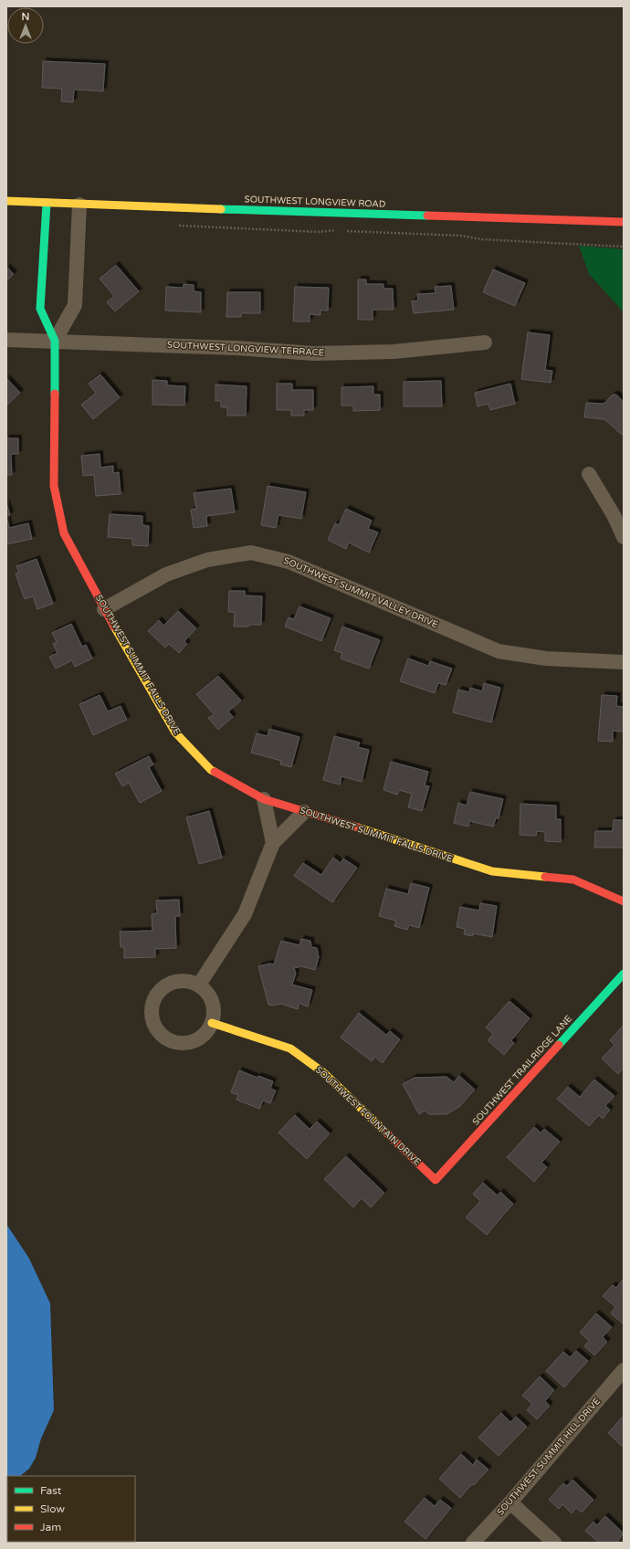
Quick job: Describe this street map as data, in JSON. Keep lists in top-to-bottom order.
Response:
{
  "streets": {
    "street": [
      "SOUTHWEST LONGVIEW ROAD",
      "SOUTHWEST LONGVIEW TERRACE",
      "SOUTHWEST SUMMIT VALLEY DRIVE",
      "SOUTHWEST SUMMIT FALLS DRIVE",
      "SOUTHWEST TRAILRIDGE LANE",
      "SOUTHWEST FOUNTAIN DRIVE",
      "SOUTHWEST SUMMIT HILL DRIVE"
    ]
  },
  "crossings": [
    ["SOUTHWEST LONGVIEW ROAD", "SOUTHWEST SUMMIT FALLS DRIVE"],
    ["SOUTHWEST LONGVIEW TERRACE", "SOUTHWEST SUMMIT FALLS DRIVE"],
    ["SOUTHWEST SUMMIT VALLEY DRIVE", "SOUTHWEST SUMMIT FALLS DRIVE"],
    ["SOUTHWEST TRAILRIDGE LANE", "SOUTHWEST FOUNTAIN DRIVE"]
  ],
  "legend": ["Fast", "Slow", "Jam"],
  "north": "top"
}
